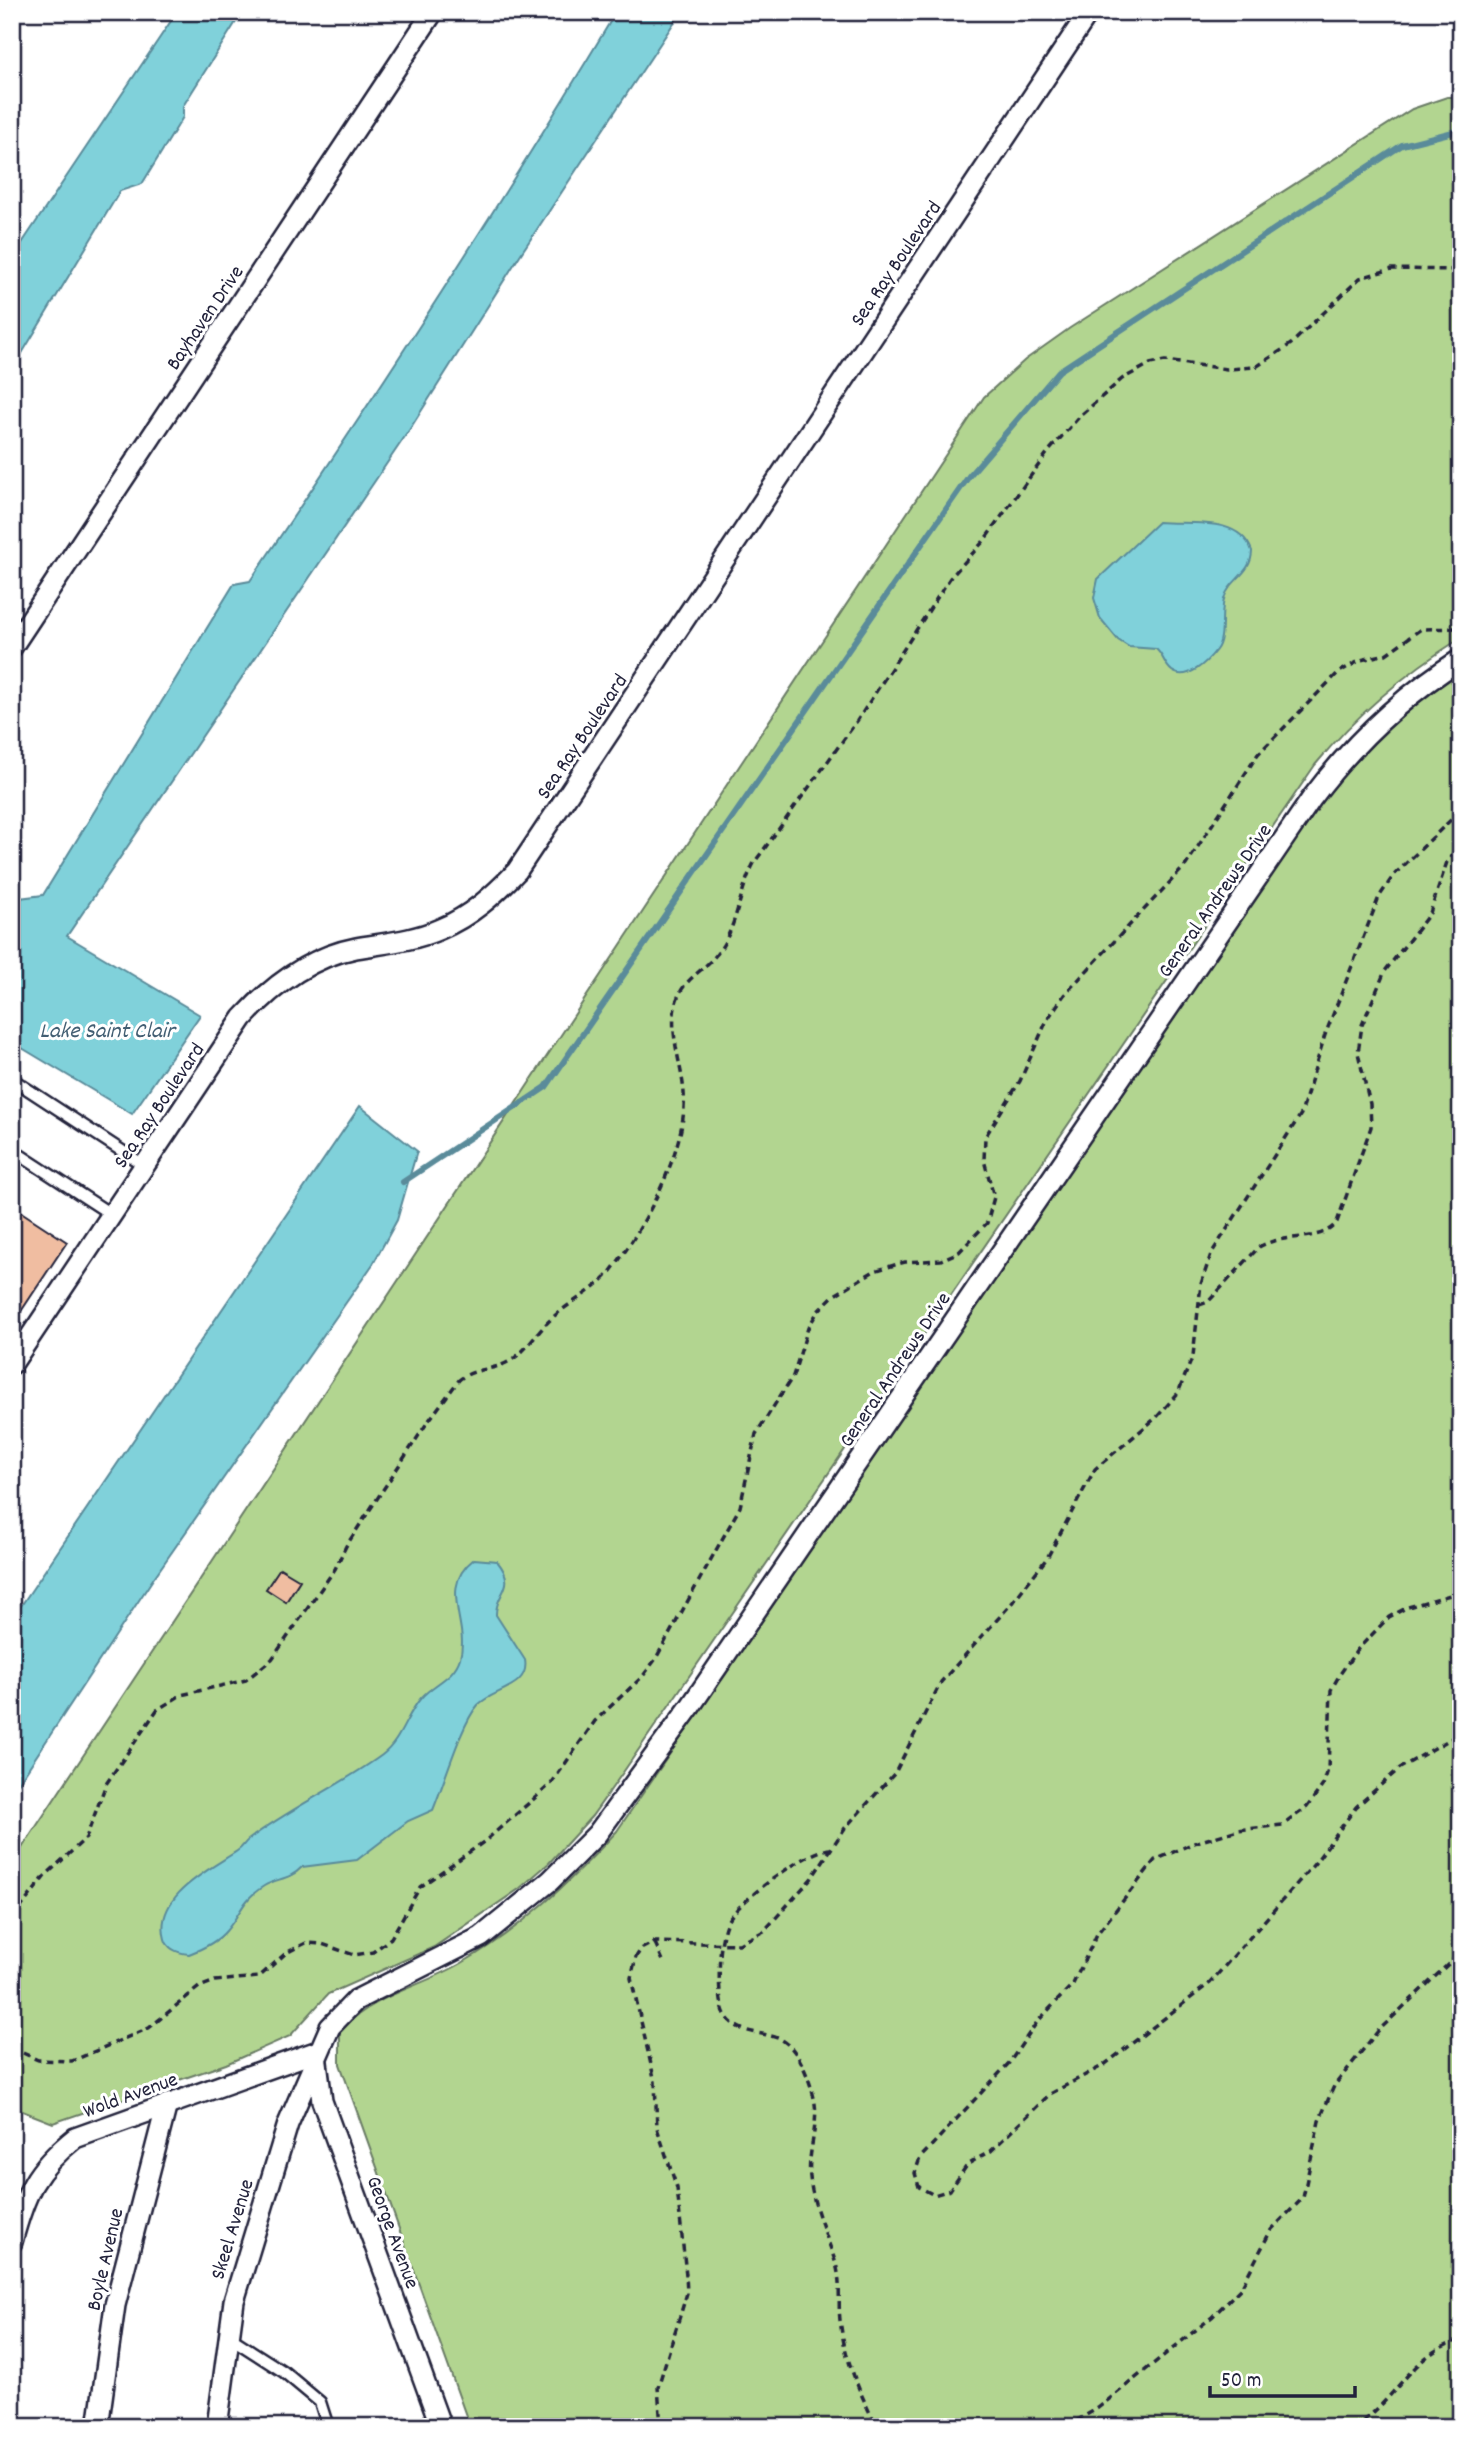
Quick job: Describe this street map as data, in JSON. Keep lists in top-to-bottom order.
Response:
{
  "streets": {
    "street": [
      "Sea Ray Boulevard",
      "Bayhaven Drive",
      "General Andrews Drive",
      "Wold Avenue",
      "Skeel Avenue",
      "George Avenue",
      "Boyle Avenue"
    ]
  },
  "crossings": [
    ["General Andrews Drive", "Wold Avenue"],
    ["General Andrews Drive", "Skeel Avenue"],
    ["General Andrews Drive", "George Avenue"],
    ["Wold Avenue", "Skeel Avenue"],
    ["Wold Avenue", "George Avenue"],
    ["Wold Avenue", "Boyle Avenue"],
    ["Skeel Avenue", "George Avenue"]
  ],
  "water": ["Lake Saint Clair"],
  "scale_bar": "50 m"
}
